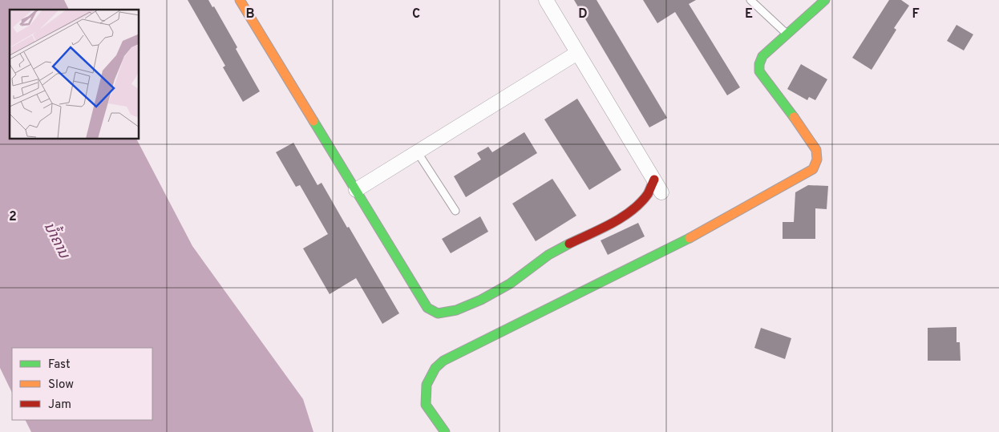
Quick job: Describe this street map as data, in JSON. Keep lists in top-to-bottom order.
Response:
{
  "water": ["ນ້ຳຄານ"],
  "legend": ["Fast", "Slow", "Jam"],
  "grid": {
    "columns": [
      "B",
      "C",
      "D",
      "E",
      "F"
    ],
    "rows": ["2"]
  }
}
